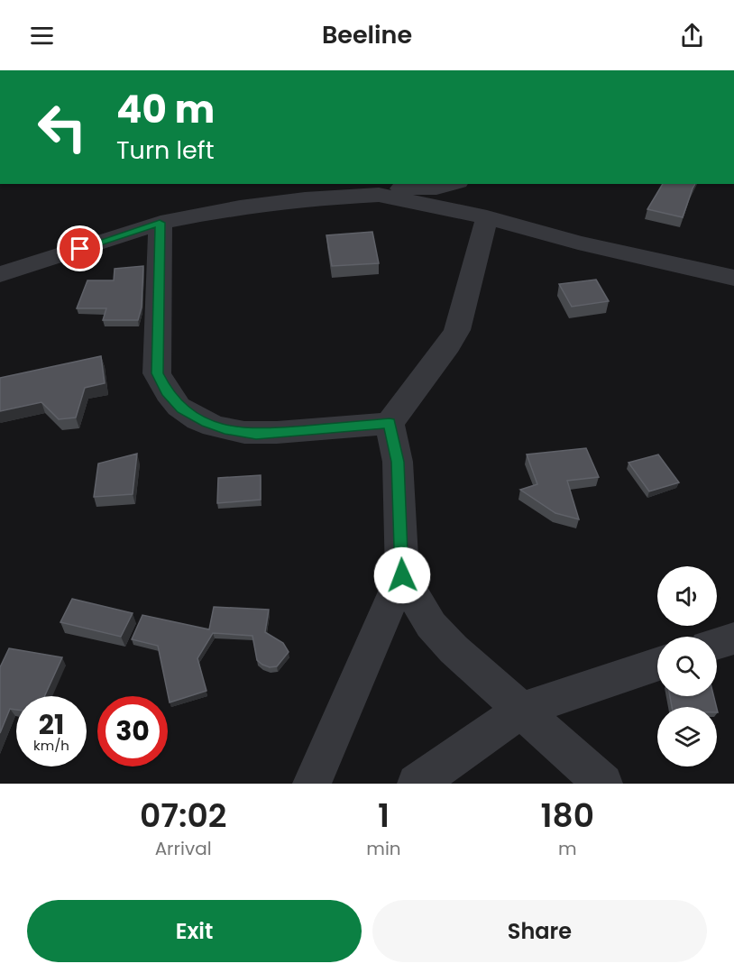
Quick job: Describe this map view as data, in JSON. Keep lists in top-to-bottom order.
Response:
{
  "page": {
    "header": "Beeline",
    "turn": ["40 m", "Turn left"],
    "speed": "21 km/h",
    "limit": "30",
    "eta": [
      "07:02",
      "Arrival",
      "1",
      "min",
      "180",
      "m"
    ],
    "buttons": ["Exit", "Share"]
  }
}
